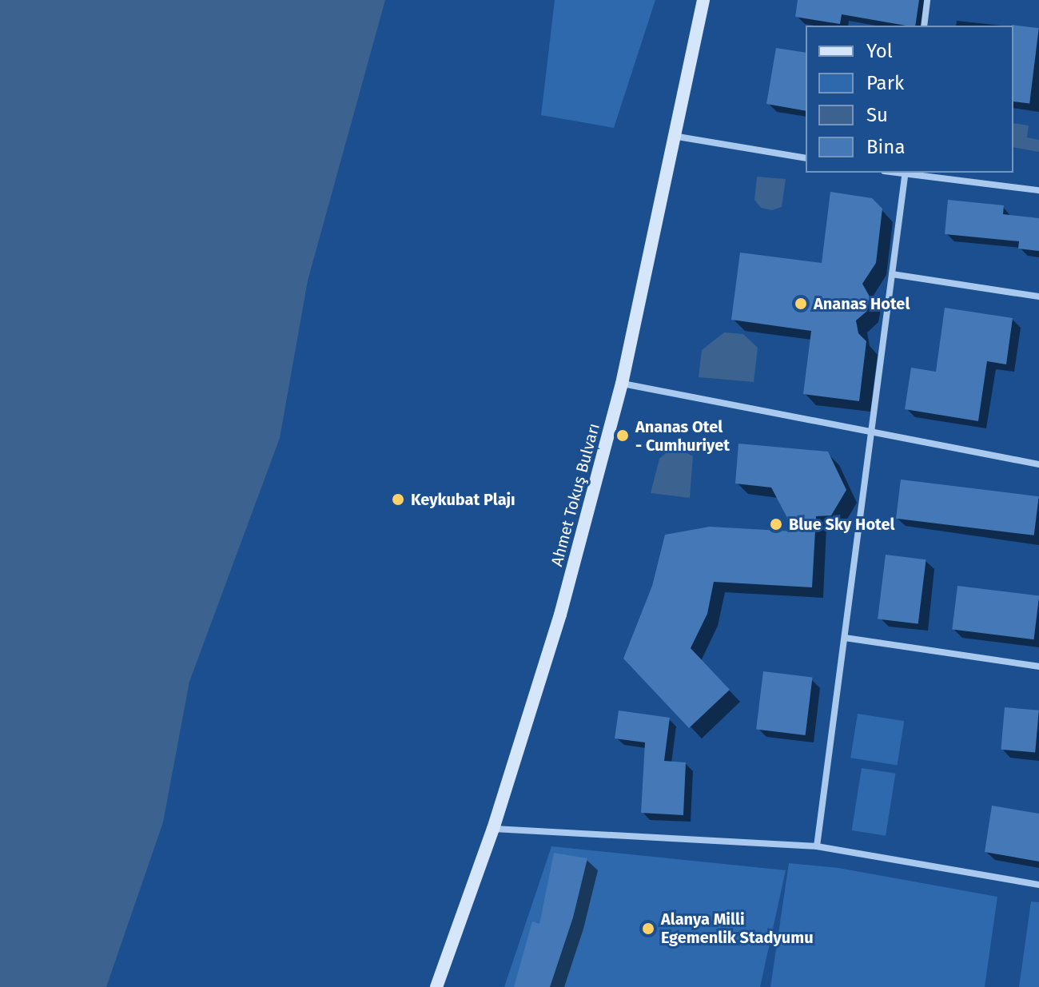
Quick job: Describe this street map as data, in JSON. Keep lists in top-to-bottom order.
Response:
{
  "streets": {
    "main road": ["Ahmet Tokuş Bulvarı"]
  },
  "places": [
    "Ananas Hotel",
    "Ananas Otel - Cumhuriyet",
    "Keykubat Plajı",
    "Blue Sky Hotel",
    "Alanya Milli Egemenlik Stadyumu"
  ],
  "legend": [
    "Yol",
    "Park",
    "Su",
    "Bina"
  ]
}
